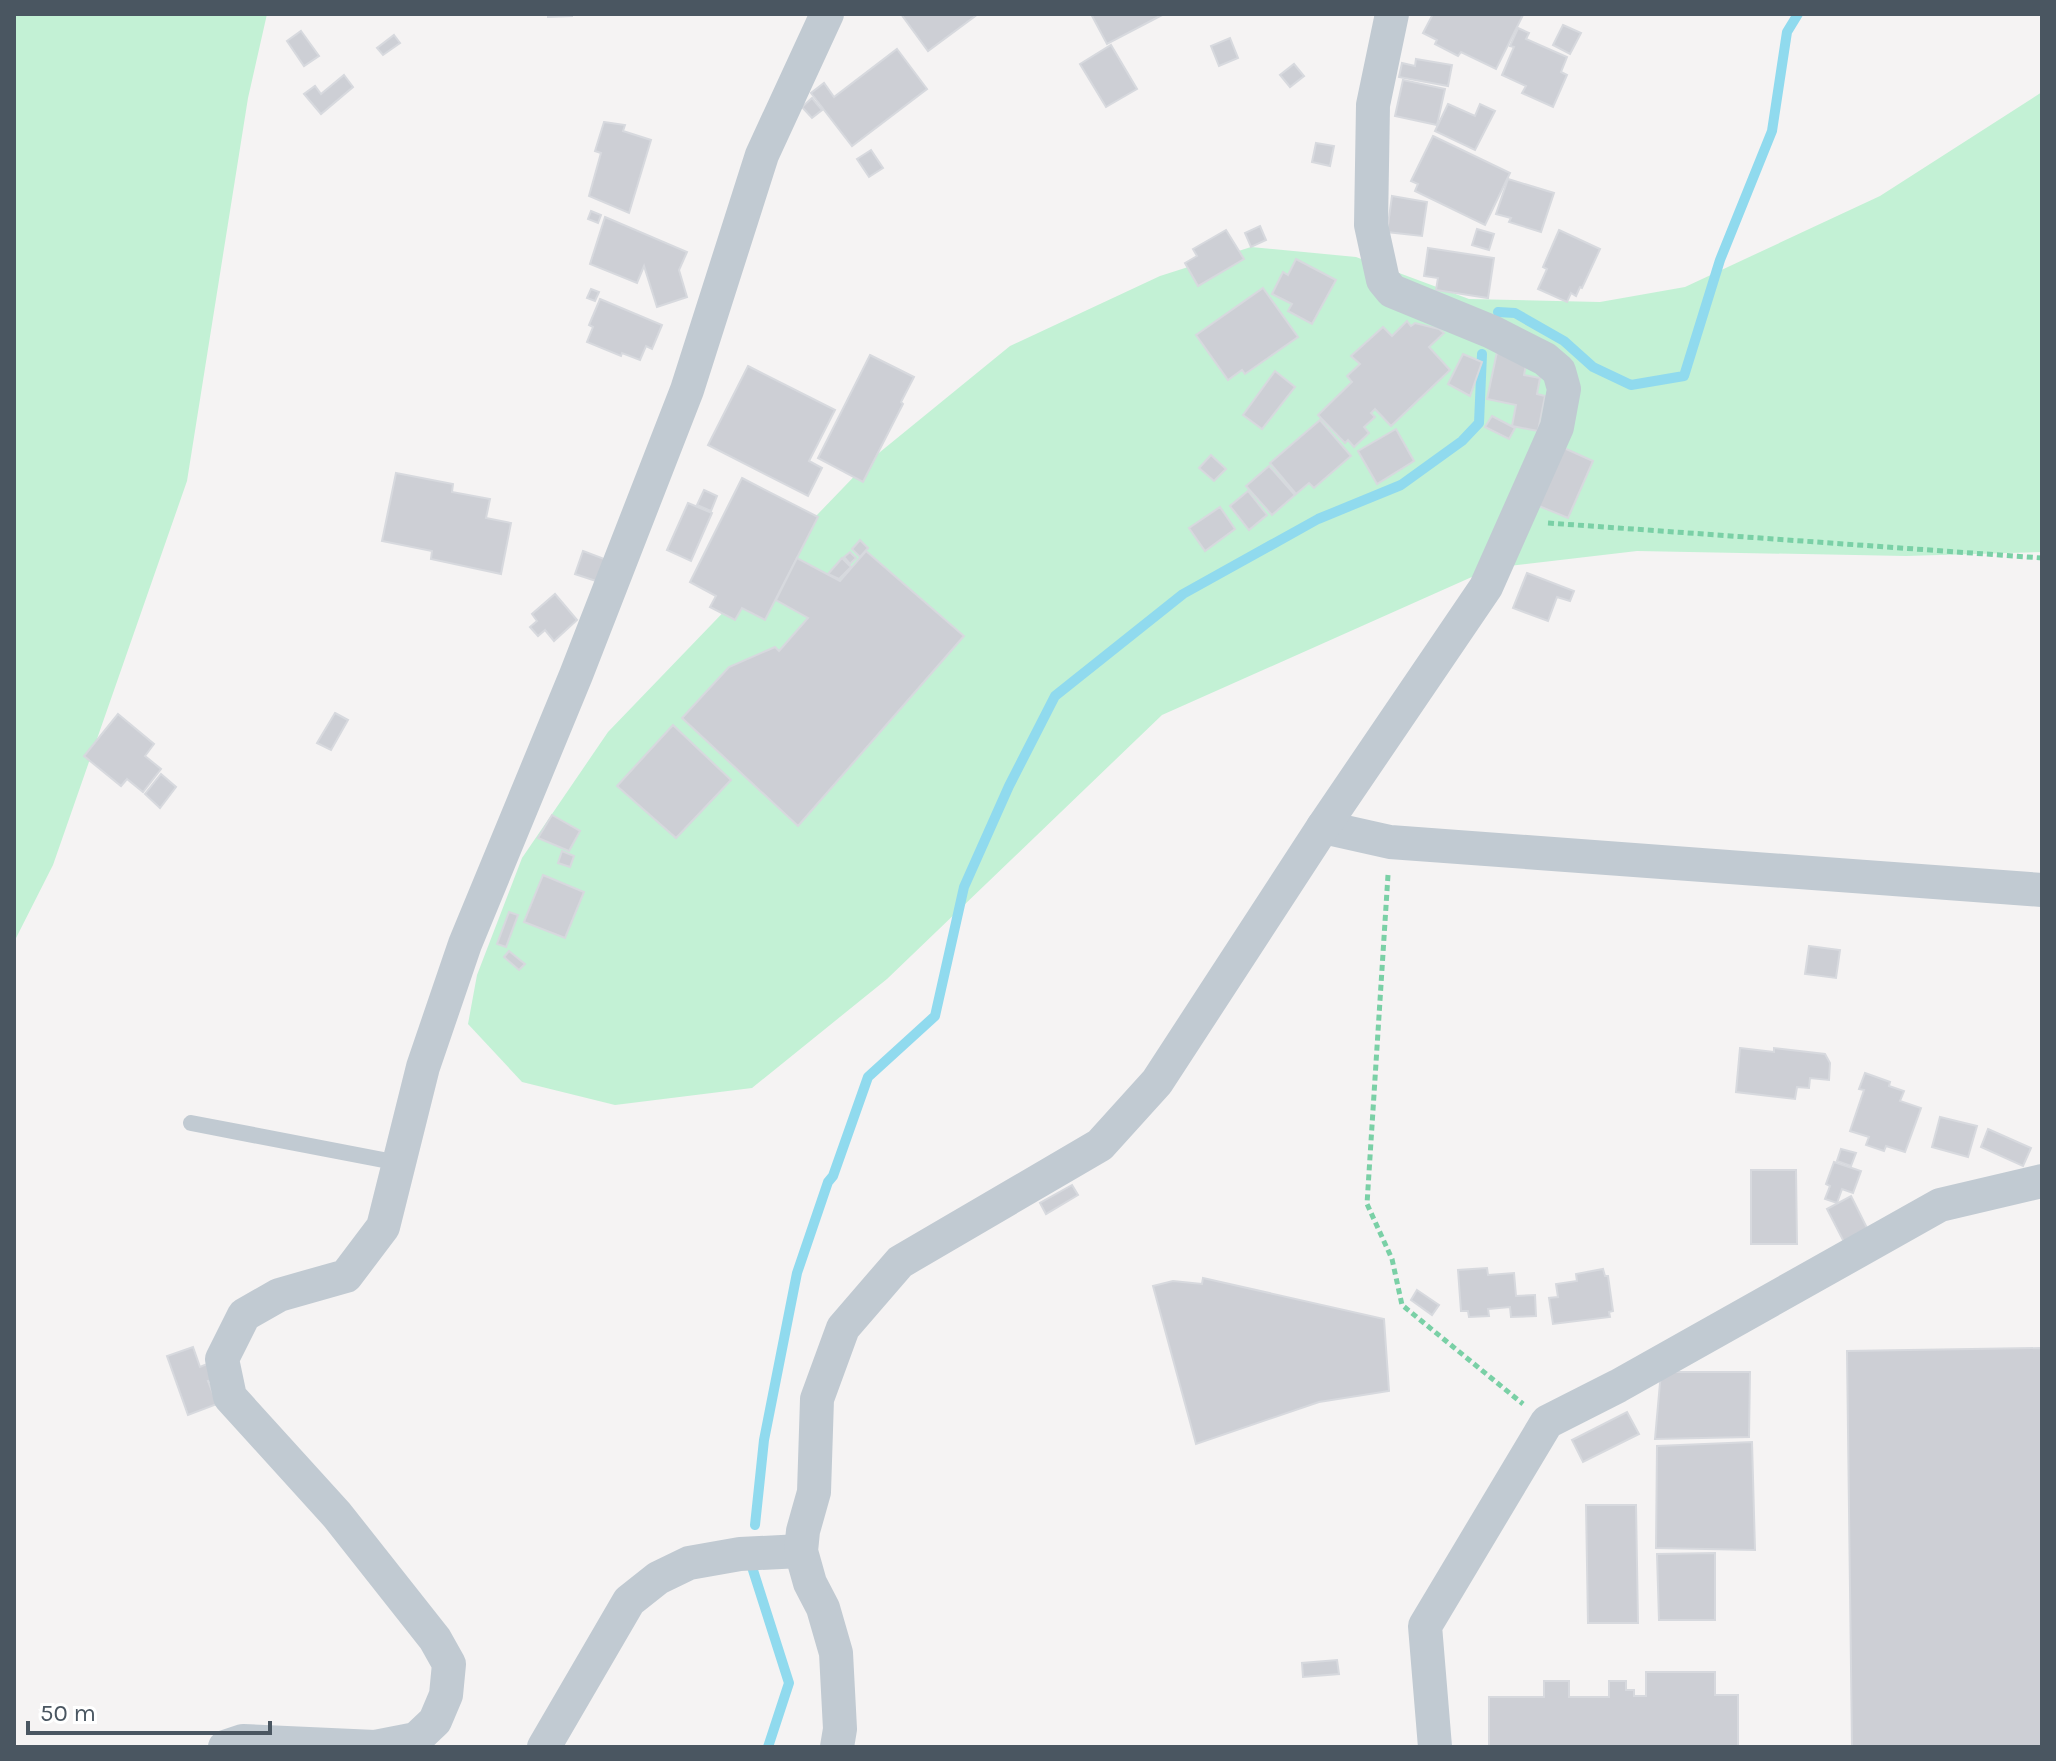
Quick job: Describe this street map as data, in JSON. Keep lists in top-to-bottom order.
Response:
{
  "scale_bar": "50 m"
}
